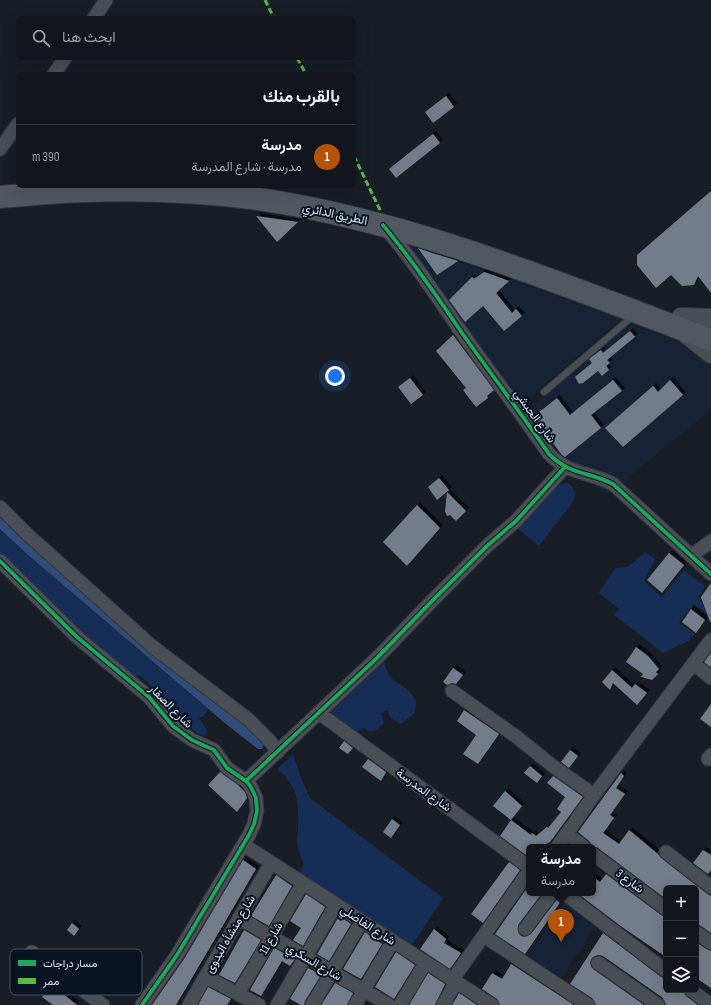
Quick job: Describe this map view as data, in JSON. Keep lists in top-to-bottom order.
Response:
{
  "streets": {
    "highway": ["الطريق الدائري"],
    "street": [
      "شارع الحبشي",
      "شارع الصقار",
      "شارع المدرسة",
      "شارع 3",
      "شارع الفاضلي",
      "شارع منشأه البدوى",
      "شارع 11",
      "شارع السكري"
    ]
  },
  "crossings": [
    ["الطريق الدائري", "شارع الحبشي"],
    ["شارع الصقار", "شارع الفاضلي"],
    ["شارع الفاضلي", "شارع منشأه البدوى"],
    ["شارع الفاضلي", "شارع 11"],
    ["شارع منشأه البدوى", "شارع السكري"],
    ["شارع 11", "شارع السكري"]
  ],
  "legend": ["مسار دراجات", "ممر"],
  "page": {
    "search": "ابحث هنا",
    "heading": "بالقرب منك",
    "list": [
      {
        "mark": "1",
        "name": "مدرسة",
        "note": "مدرسة · شارع المدرسة",
        "value": "390 m"
      }
    ],
    "popup": ["مدرسة", "مدرسة"],
    "map_buttons": ["+", "−"],
    "pins": "1"
  }
}
